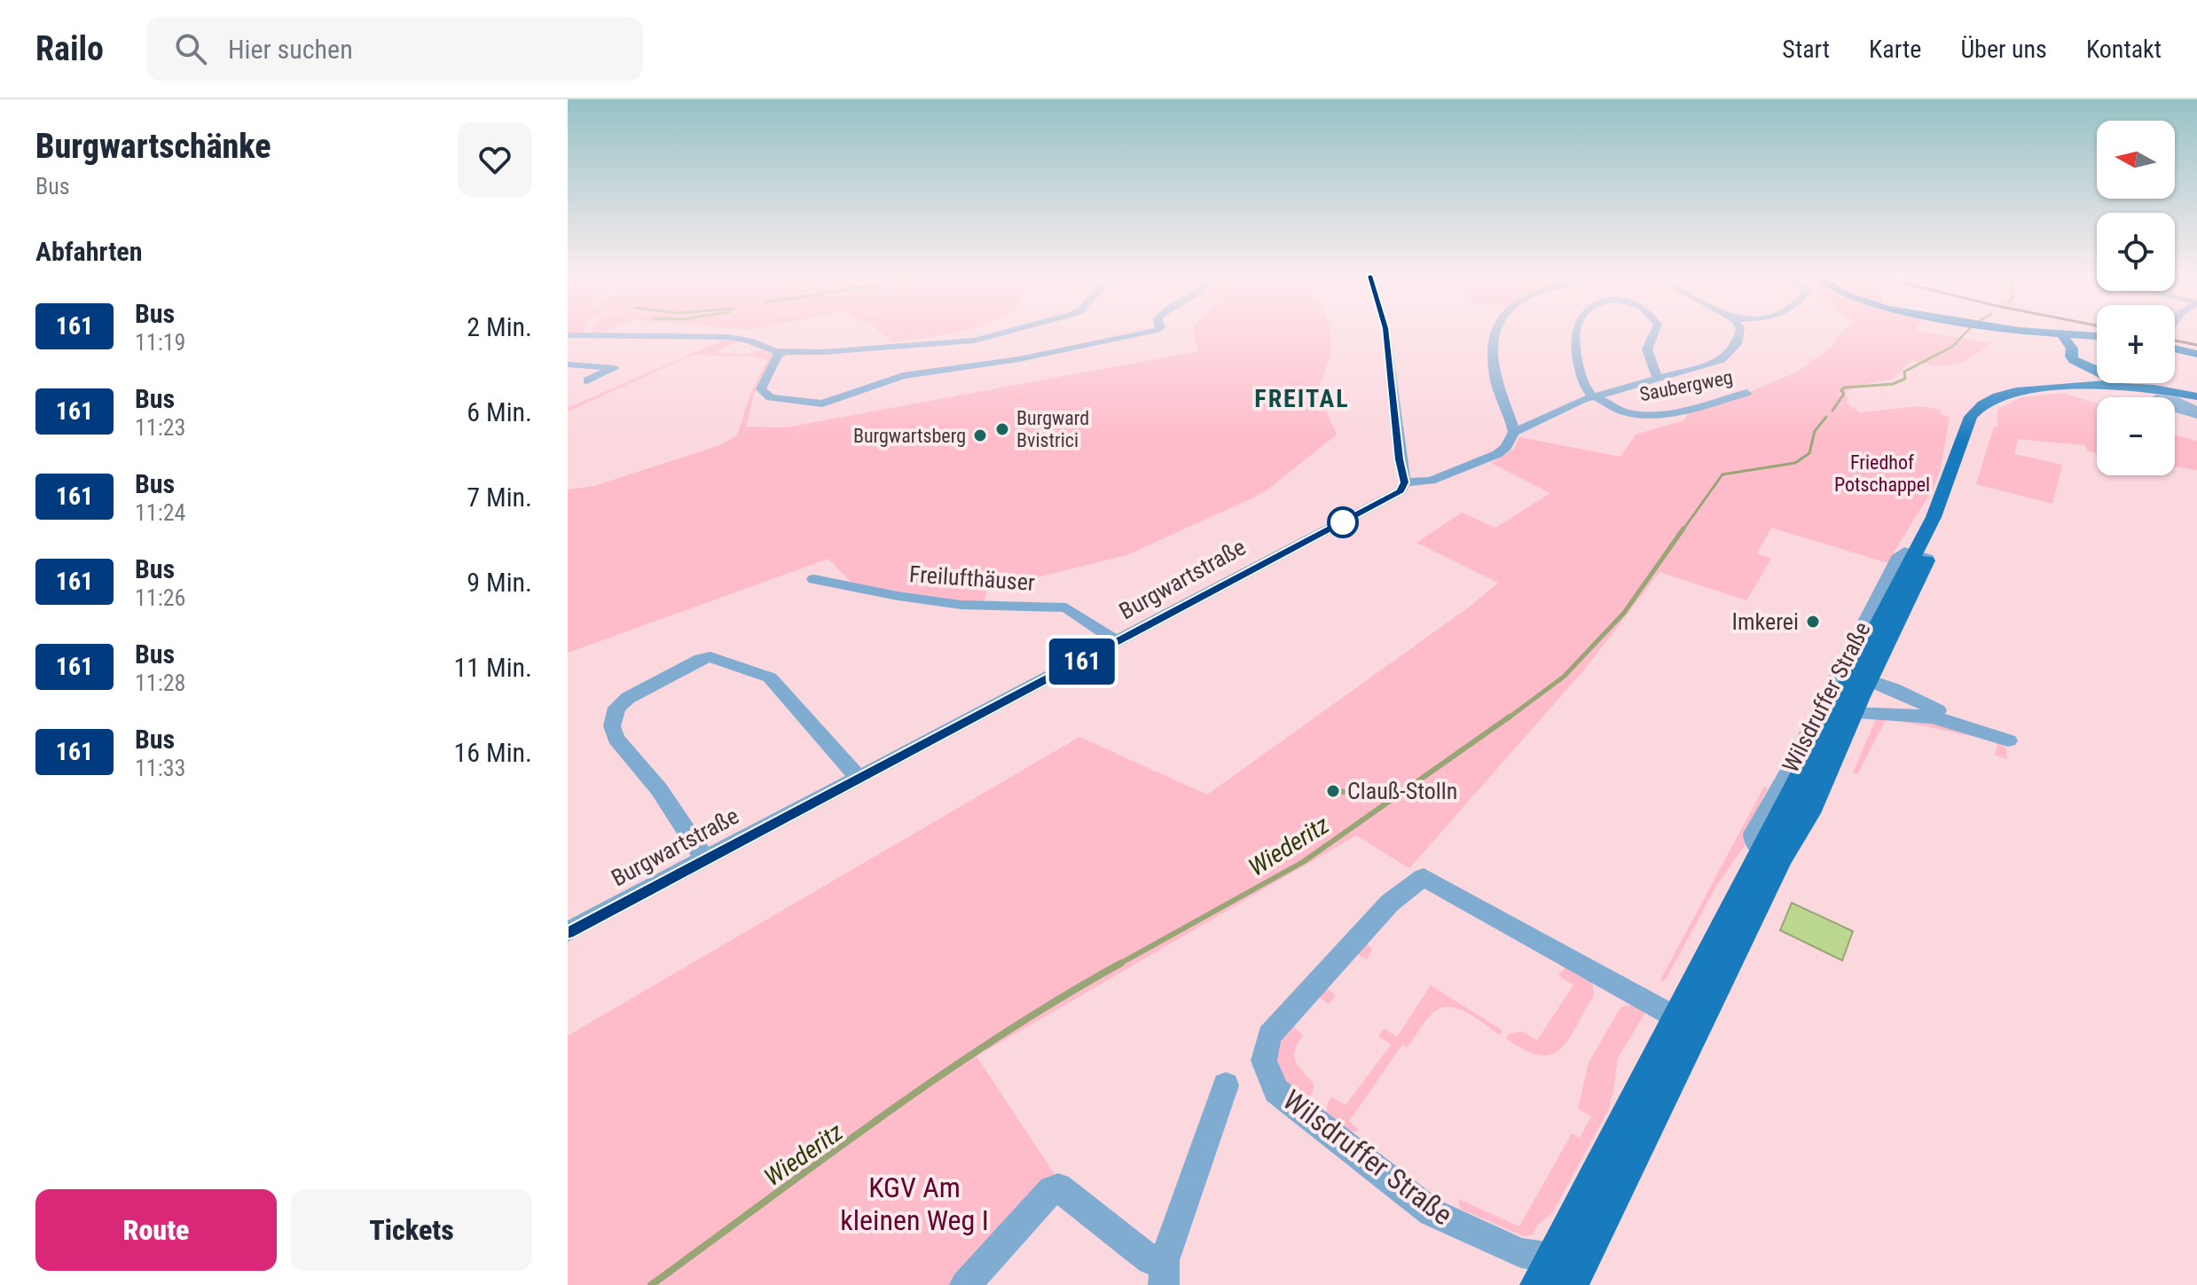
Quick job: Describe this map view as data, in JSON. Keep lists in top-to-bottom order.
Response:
{
  "streets": {
    "main road": ["Wilsdruffer Straße"],
    "street": ["Saubergweg", "Freilufthäuser", "Burgwartstraße"]
  },
  "crossings": [
    ["Freilufthäuser", "Burgwartstraße"]
  ],
  "districts": ["FREITAL"],
  "water": ["Wiederitz"],
  "parks": ["Friedhof Potschappel", "KGV Am kleinen Weg I"],
  "places": [
    "Burgward Bvistrici",
    "Burgwartsberg",
    "Imkerei",
    "Clauß-Stolln"
  ],
  "lines": ["bus line 161"],
  "north": "left",
  "page": {
    "header": "Railo",
    "search": "Hier suchen",
    "nav": [
      "Start",
      "Karte",
      "Über uns",
      "Kontakt"
    ],
    "heading": [
      ["Burgwartschänke", "Bus"],
      "Abfahrten"
    ],
    "on_map": "161",
    "map_buttons": ["+", "−"],
    "list": [
      {
        "mark": "161",
        "name": "Bus",
        "note": "11:19",
        "value": "2 Min."
      },
      {
        "mark": "161",
        "name": "Bus",
        "note": "11:23",
        "value": "6 Min."
      },
      {
        "mark": "161",
        "name": "Bus",
        "note": "11:24",
        "value": "7 Min."
      },
      {
        "mark": "161",
        "name": "Bus",
        "note": "11:26",
        "value": "9 Min."
      },
      {
        "mark": "161",
        "name": "Bus",
        "note": "11:28",
        "value": "11 Min."
      },
      {
        "mark": "161",
        "name": "Bus",
        "note": "11:33",
        "value": "16 Min."
      }
    ],
    "buttons": ["Route", "Tickets"]
  }
}
